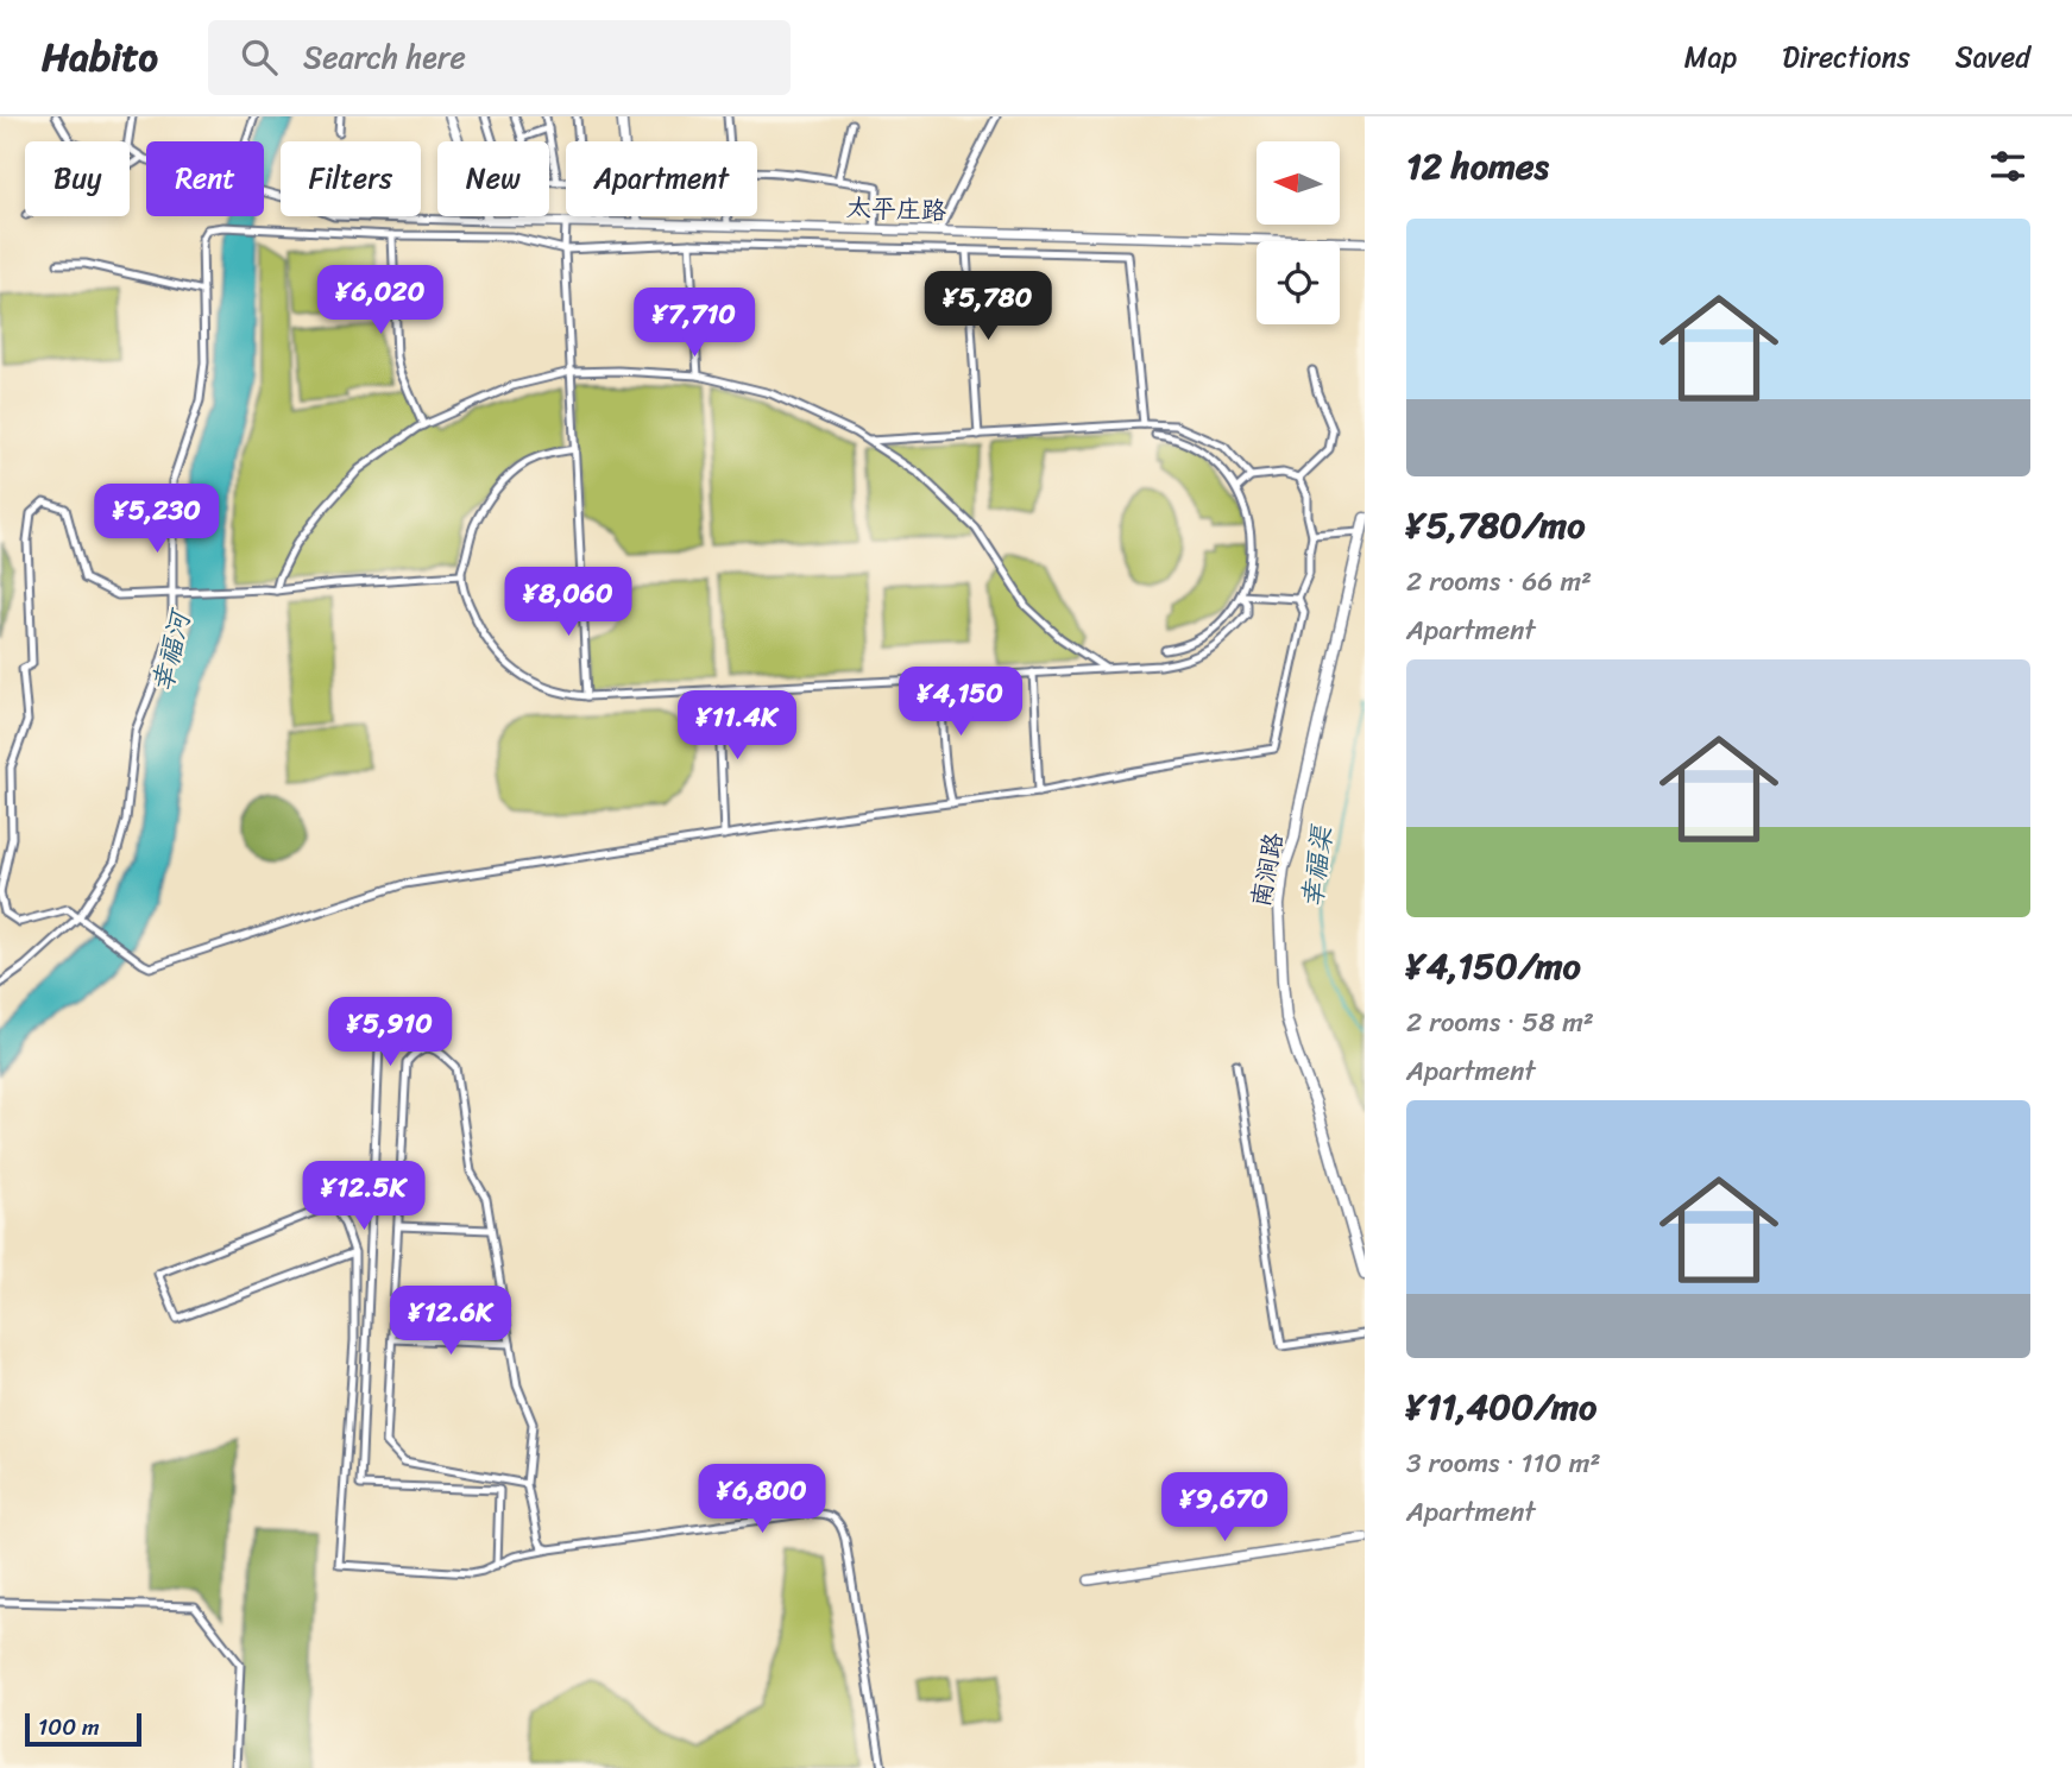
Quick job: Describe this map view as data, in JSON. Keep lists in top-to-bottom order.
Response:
{
  "streets": {
    "main road": ["南涧路"],
    "street": ["太平庄路"]
  },
  "water": ["幸福河", "幸福渠"],
  "scale_bar": "100 m",
  "north": "left",
  "page": {
    "header": "Habito",
    "search": "Search here",
    "nav": ["Map", "Directions", "Saved"],
    "heading": "12 homes",
    "chip": [
      "Buy",
      "Rent",
      "Filters",
      "New",
      "Apartment"
    ],
    "list": [
      {
        "name": "¥5,780/mo",
        "note": "2 rooms · 66 m² · Apartment"
      },
      {
        "name": "¥4,150/mo",
        "note": "2 rooms · 58 m² · Apartment"
      },
      {
        "name": "¥11,400/mo",
        "note": "3 rooms · 110 m² · Apartment"
      }
    ],
    "price": [
      "¥6,020",
      "¥5,780",
      "¥7,710",
      "¥5,230",
      "¥8,060",
      "¥4,150",
      "¥11.4K",
      "¥5,910",
      "¥12.5K",
      "¥12.6K",
      "¥6,800",
      "¥9,670"
    ],
    "scale": "100 m"
  }
}
